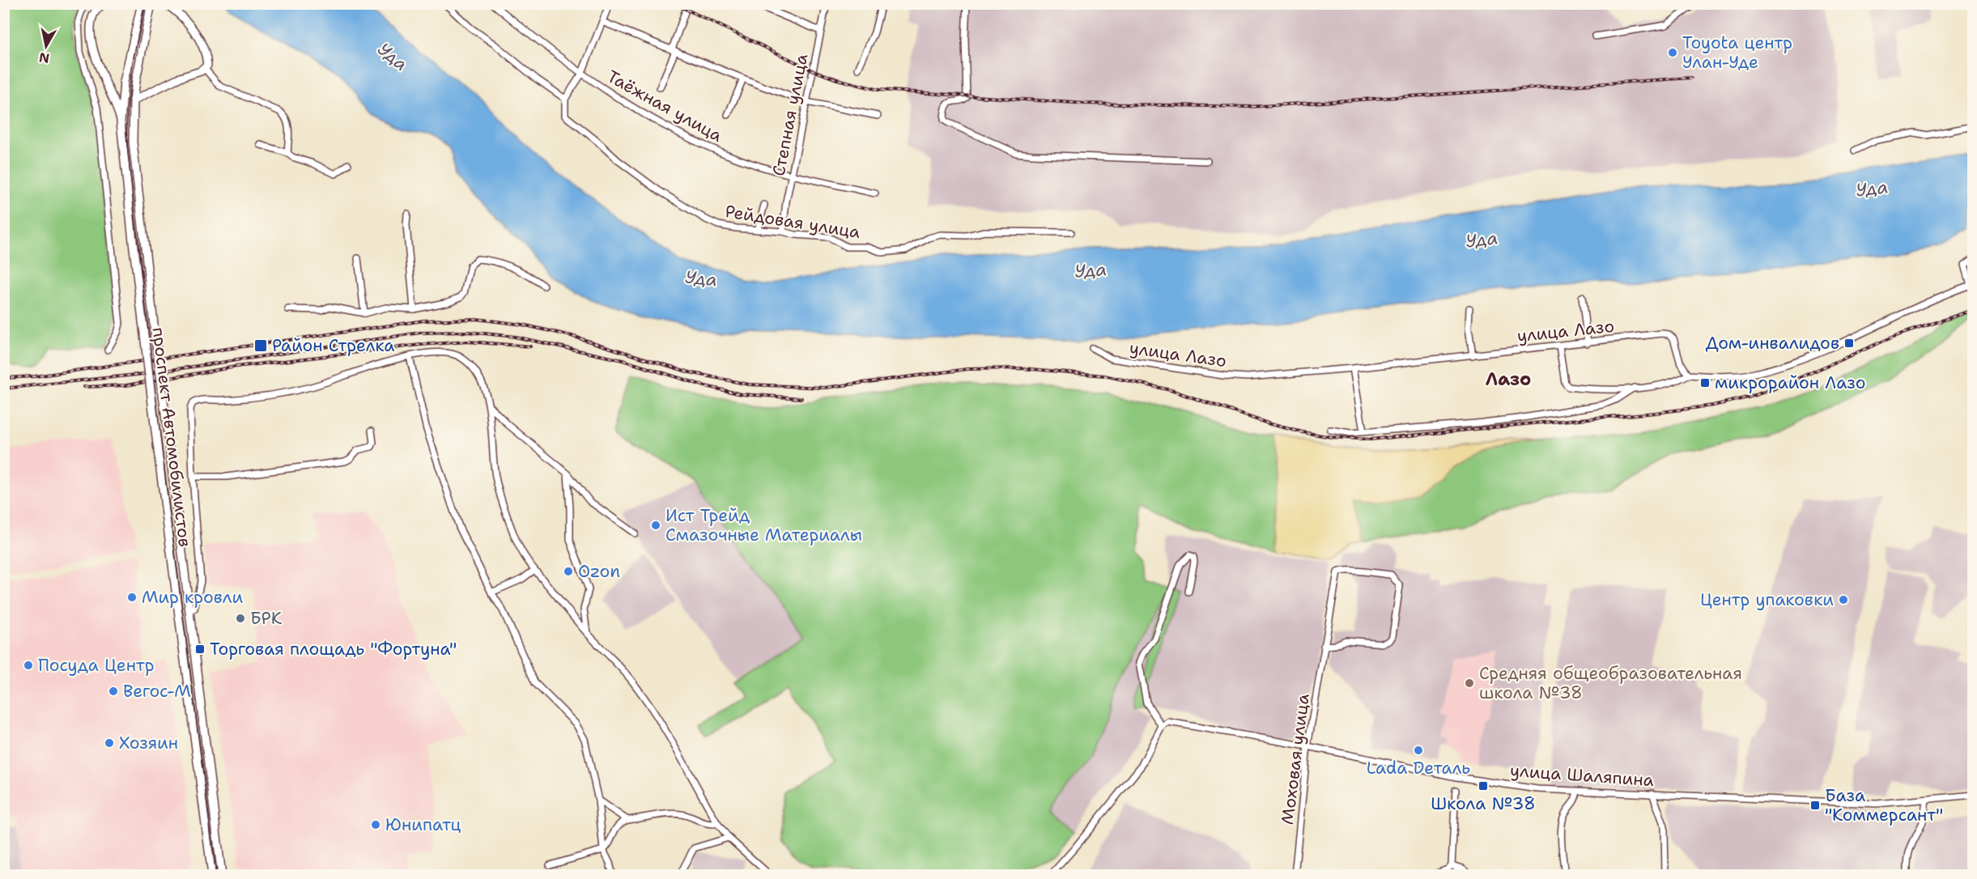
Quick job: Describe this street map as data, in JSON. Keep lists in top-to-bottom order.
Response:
{
  "streets": {
    "main road": ["проспект Автомобилистов"],
    "street": [
      "Таёжная улица",
      "Степная улица",
      "Рейдовая улица",
      "улица Лазо",
      "Моховая улица",
      "улица Шаляпина"
    ]
  },
  "crossings": [
    ["Таёжная улица", "Степная улица"],
    ["Степная улица", "Рейдовая улица"],
    ["Моховая улица", "улица Шаляпина"]
  ],
  "districts": ["Лазо"],
  "water": ["Уда"],
  "places": {
    "other": [
      "Toyota центр Улан-Уде",
      "Ист Трейд Смазочные Материалы",
      "Ozon",
      "Мир кровли",
      "Центр упаковки",
      "БРК",
      "Посуда Центр",
      "Средняя общеобразовательная школа №38",
      "Вегос-М",
      "Хозяин",
      "Lada Dеталь",
      "Юнипатц"
    ],
    "transit": [
      "Дом-инвалидов",
      "Район Стрелка",
      "микрорайон Лазо",
      "Торговая площадь \"Фортуна\"",
      "Школа №38",
      "База \"Коммерсант\""
    ]
  },
  "north": "bottom"
}
